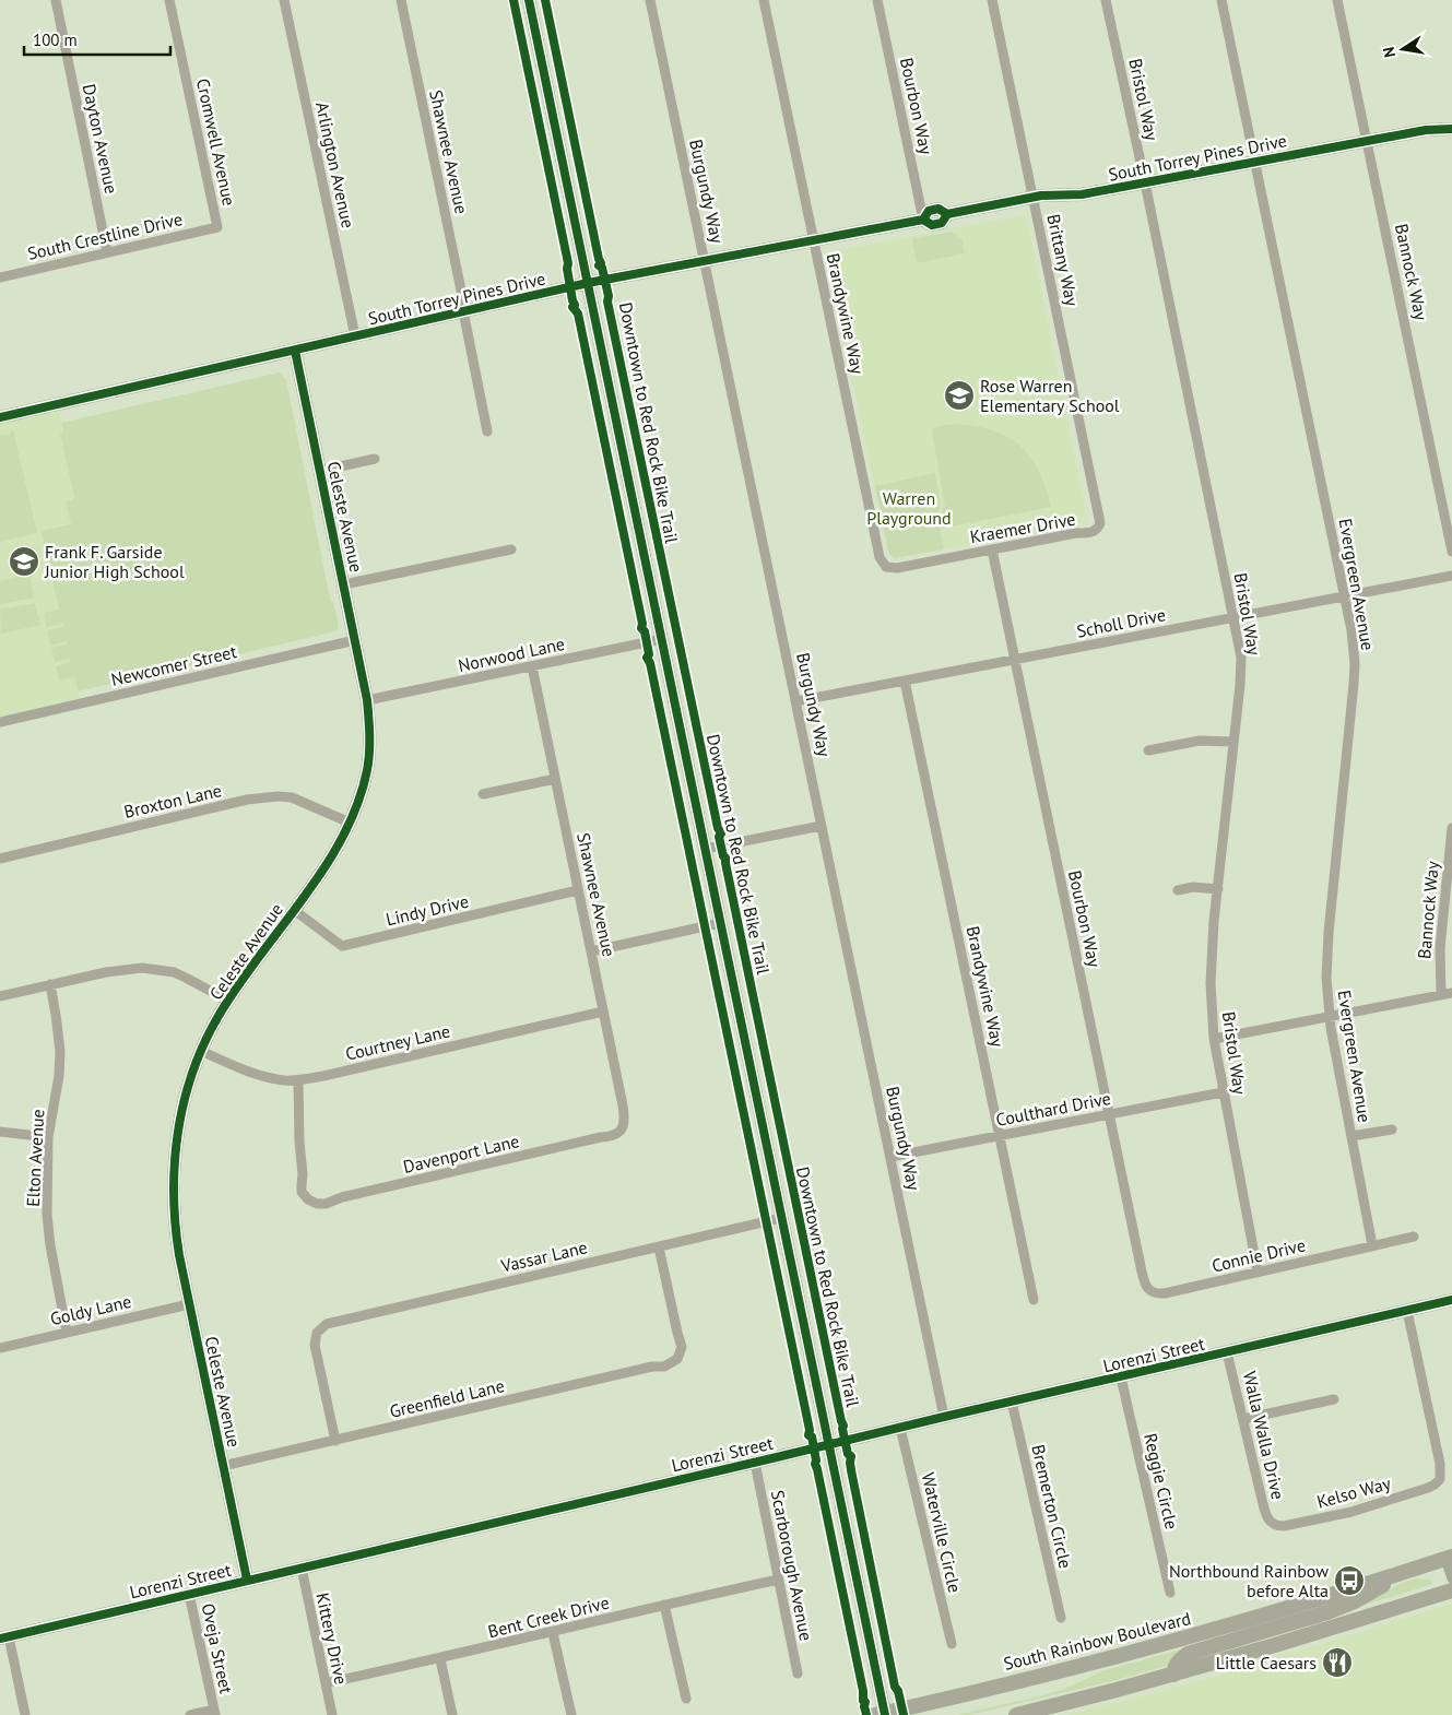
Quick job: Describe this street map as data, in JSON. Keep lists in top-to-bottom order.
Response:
{
  "streets": {
    "main road": [
      "South Torrey Pines Drive",
      "Celeste Avenue",
      "Lorenzi Street",
      "South Rainbow Boulevard"
    ],
    "street": [
      "Bristol Way",
      "Bourbon Way",
      "Dayton Avenue",
      "Cromwell Avenue",
      "Shawnee Avenue",
      "Arlington Avenue",
      "Burgundy Way",
      "South Crestline Drive",
      "Brittany Way",
      "Bannock Way",
      "Brandywine Way",
      "Kraemer Drive",
      "Evergreen Avenue",
      "Scholl Drive",
      "Norwood Lane",
      "Newcomer Street",
      "Broxton Lane",
      "Lindy Drive",
      "Courtney Lane",
      "Coulthard Drive",
      "Davenport Lane",
      "Elton Avenue",
      "Connie Drive",
      "Vassar Lane",
      "Goldy Lane",
      "Greenfield Lane",
      "Walla Walla Drive",
      "Reggie Circle",
      "Kelso Way",
      "Bremerton Circle",
      "Waterville Circle",
      "Scarborough Avenue",
      "Bent Creek Drive",
      "Kittery Drive",
      "Oveja Street"
    ],
    "cycle path": ["Downtown to Red Rock Bike Trail"]
  },
  "crossings": [
    ["Bristol Way", "South Torrey Pines Drive"],
    ["Bristol Way", "Scholl Drive"],
    ["Bristol Way", "Coulthard Drive"],
    ["Bristol Way", "Connie Drive"],
    ["Bourbon Way", "South Torrey Pines Drive"],
    ["Bourbon Way", "Kraemer Drive"],
    ["Bourbon Way", "Scholl Drive"],
    ["Bourbon Way", "Coulthard Drive"],
    ["Bourbon Way", "Connie Drive"],
    ["Dayton Avenue", "South Crestline Drive"],
    ["Cromwell Avenue", "South Crestline Drive"],
    ["Shawnee Avenue", "South Torrey Pines Drive"],
    ["Shawnee Avenue", "Norwood Lane"],
    ["Shawnee Avenue", "Lindy Drive"],
    ["Shawnee Avenue", "Courtney Lane"],
    ["Shawnee Avenue", "Davenport Lane"],
    ["South Torrey Pines Drive", "Arlington Avenue"],
    ["South Torrey Pines Drive", "Burgundy Way"],
    ["South Torrey Pines Drive", "Brittany Way"],
    ["South Torrey Pines Drive", "Bannock Way"],
    ["South Torrey Pines Drive", "Brandywine Way"],
    ["South Torrey Pines Drive", "Celeste Avenue"],
    ["South Torrey Pines Drive", "Evergreen Avenue"],
    ["Burgundy Way", "Scholl Drive"],
    ["Burgundy Way", "Coulthard Drive"],
    ["Burgundy Way", "Lorenzi Street"],
    ["Brittany Way", "Kraemer Drive"],
    ["Brandywine Way", "Kraemer Drive"],
    ["Brandywine Way", "Scholl Drive"],
    ["Brandywine Way", "Coulthard Drive"],
    ["Celeste Avenue", "Norwood Lane"],
    ["Celeste Avenue", "Newcomer Street"],
    ["Celeste Avenue", "Broxton Lane"],
    ["Celeste Avenue", "Lindy Drive"],
    ["Celeste Avenue", "Courtney Lane"],
    ["Celeste Avenue", "Goldy Lane"],
    ["Celeste Avenue", "Lorenzi Street"],
    ["Celeste Avenue", "Greenfield Lane"],
    ["Evergreen Avenue", "Scholl Drive"],
    ["Evergreen Avenue", "Connie Drive"],
    ["Courtney Lane", "Davenport Lane"],
    ["Elton Avenue", "Goldy Lane"],
    ["Vassar Lane", "Greenfield Lane"],
    ["Lorenzi Street", "Walla Walla Drive"],
    ["Lorenzi Street", "Reggie Circle"],
    ["Lorenzi Street", "Kelso Way"],
    ["Lorenzi Street", "Bremerton Circle"],
    ["Lorenzi Street", "Waterville Circle"],
    ["Lorenzi Street", "Scarborough Avenue"],
    ["Lorenzi Street", "Kittery Drive"],
    ["Lorenzi Street", "Oveja Street"],
    ["Walla Walla Drive", "Kelso Way"],
    ["Scarborough Avenue", "Bent Creek Drive"],
    ["Bent Creek Drive", "Kittery Drive"]
  ],
  "parks": ["Warren Playground"],
  "places": {
    "school or university": ["Rose Warren Elementary School", "Frank F. Garside Junior High School"],
    "bus stop": ["Northbound Rainbow before Alta"],
    "restaurant": ["Little Caesars"]
  },
  "scale_bar": "100 m",
  "north": "left"
}
